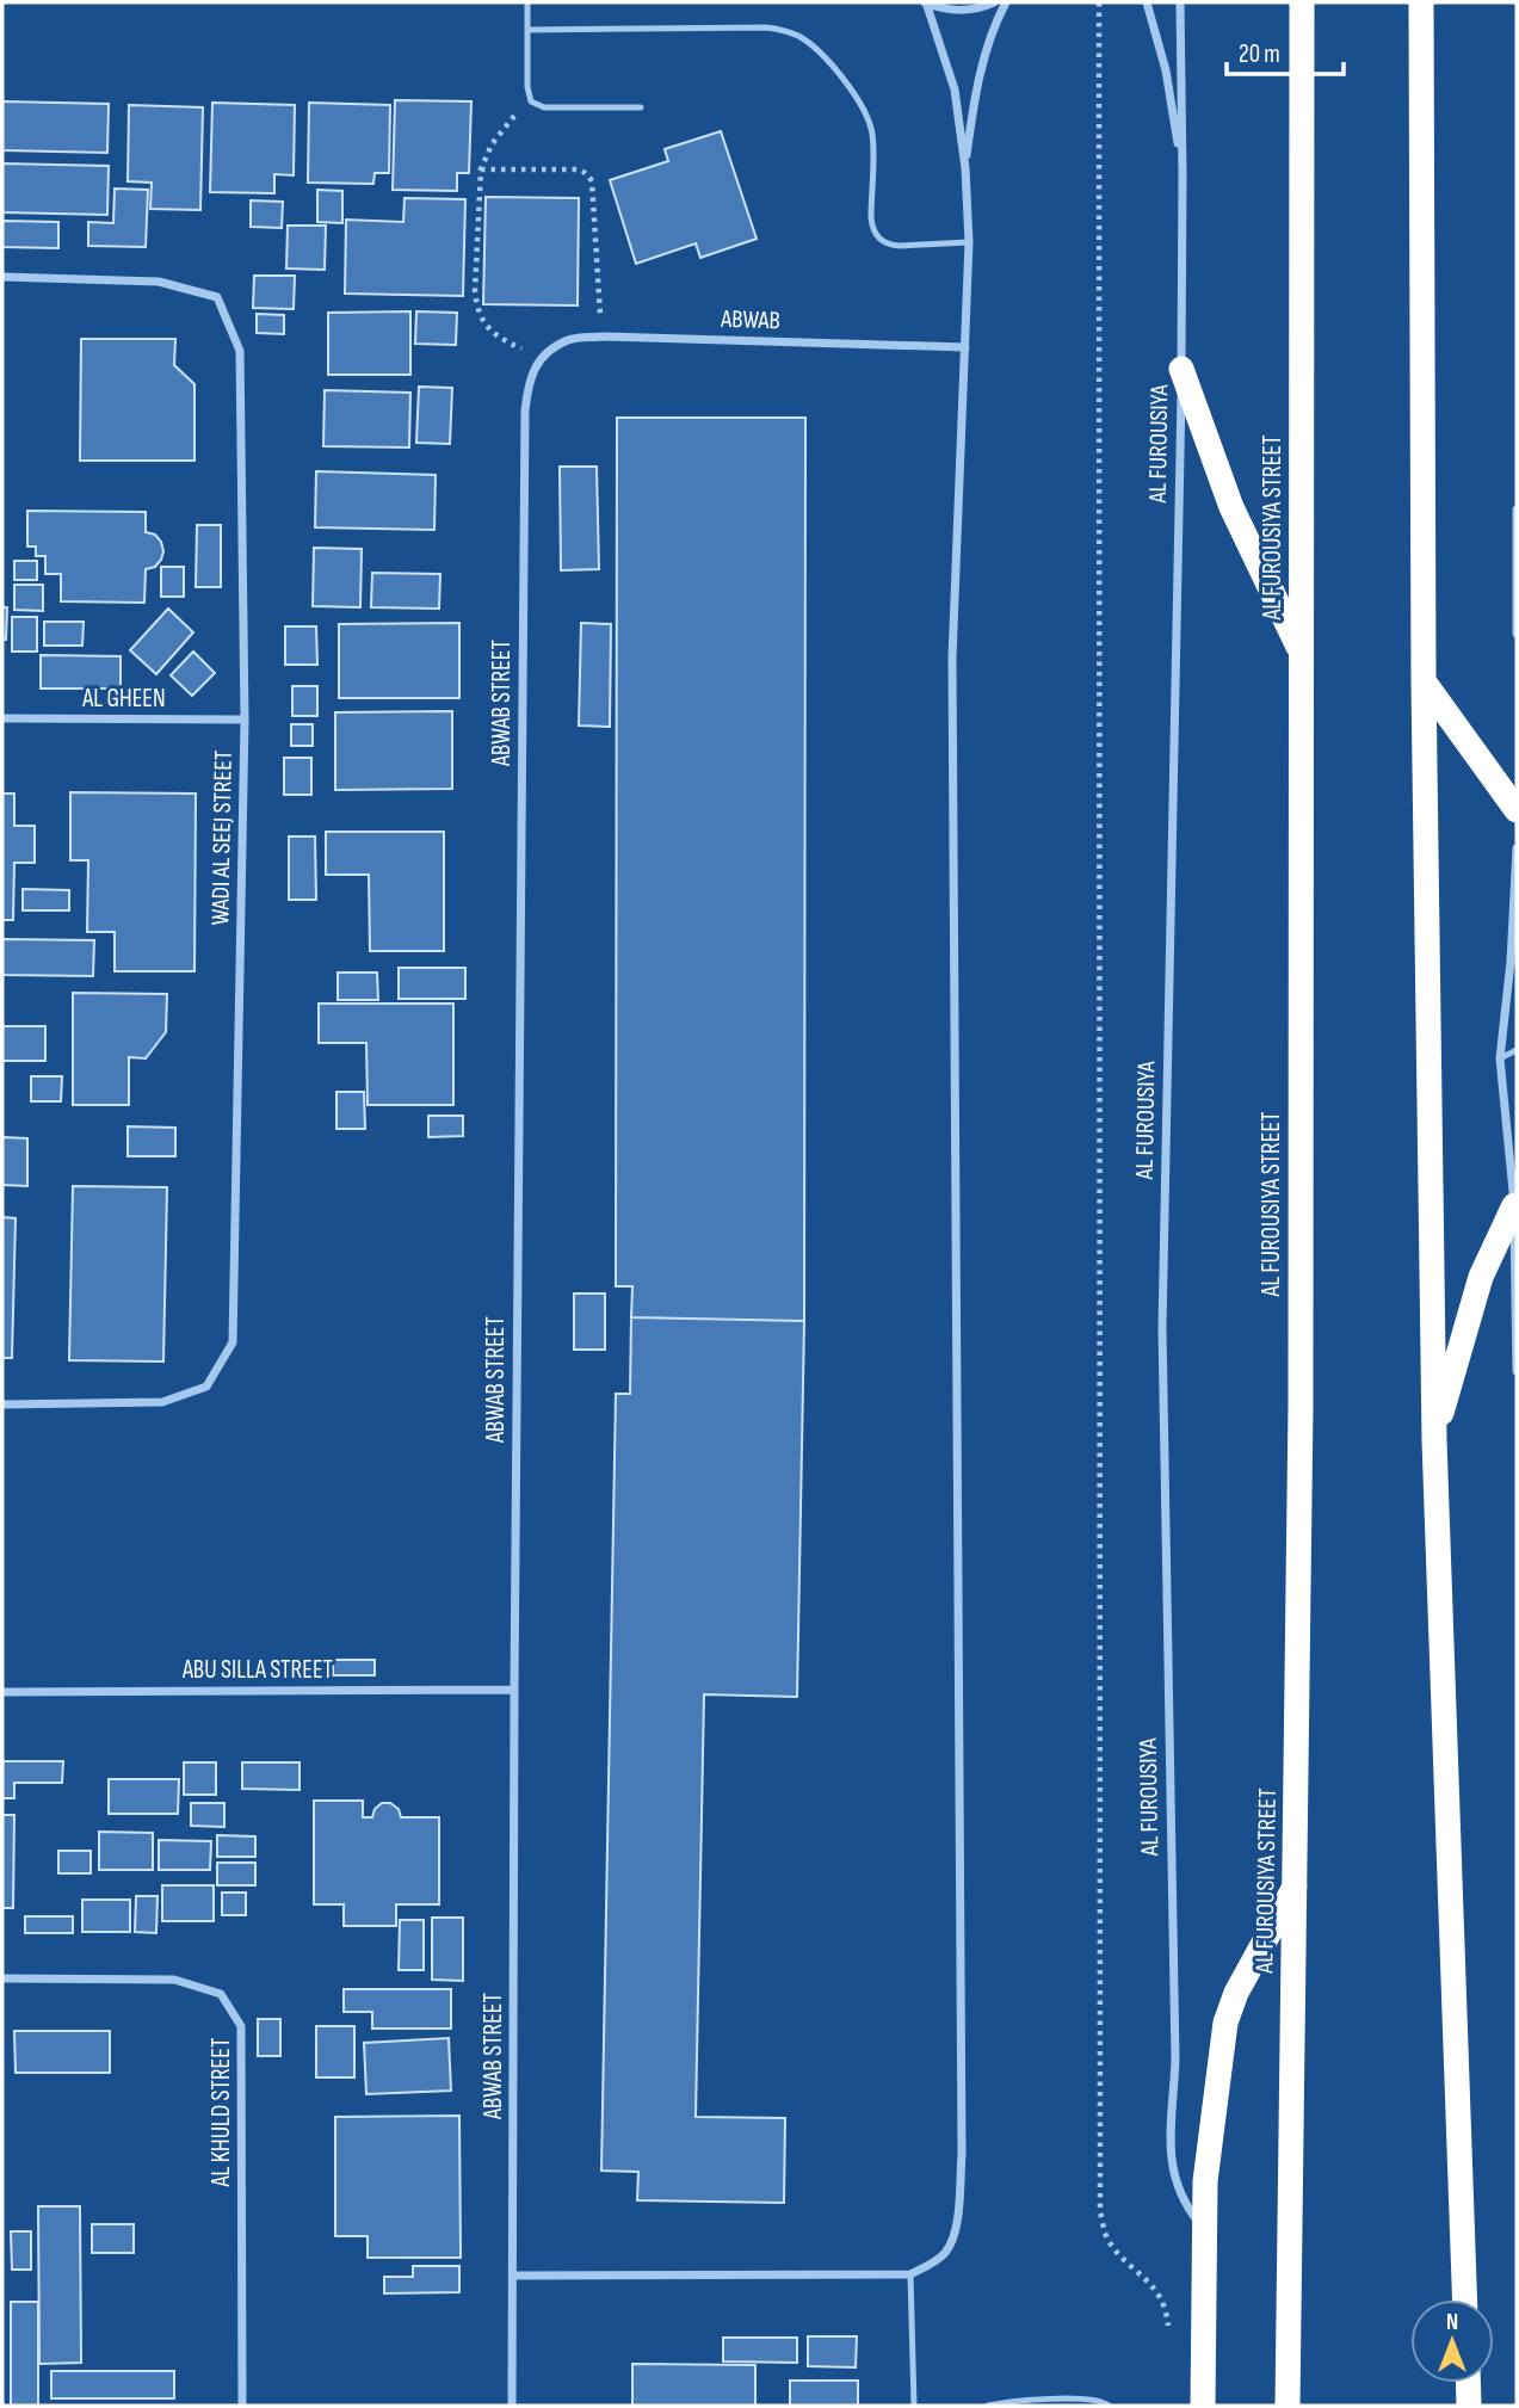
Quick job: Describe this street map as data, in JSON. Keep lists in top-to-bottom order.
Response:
{
  "streets": {
    "highway": ["AL FUROUSIYA STREET"],
    "street": [
      "ABWAB",
      "AL FUROUSIYA",
      "AL GHEEN",
      "ABWAB STREET",
      "WADI AL SEEJ STREET",
      "ABU SILLA STREET",
      "AL KHULD STREET"
    ]
  },
  "crossings": [
    ["ABWAB", "ABWAB STREET"],
    ["AL GHEEN", "WADI AL SEEJ STREET"],
    ["ABWAB STREET", "ABU SILLA STREET"]
  ],
  "scale_bar": "20 m",
  "north": "top"
}
